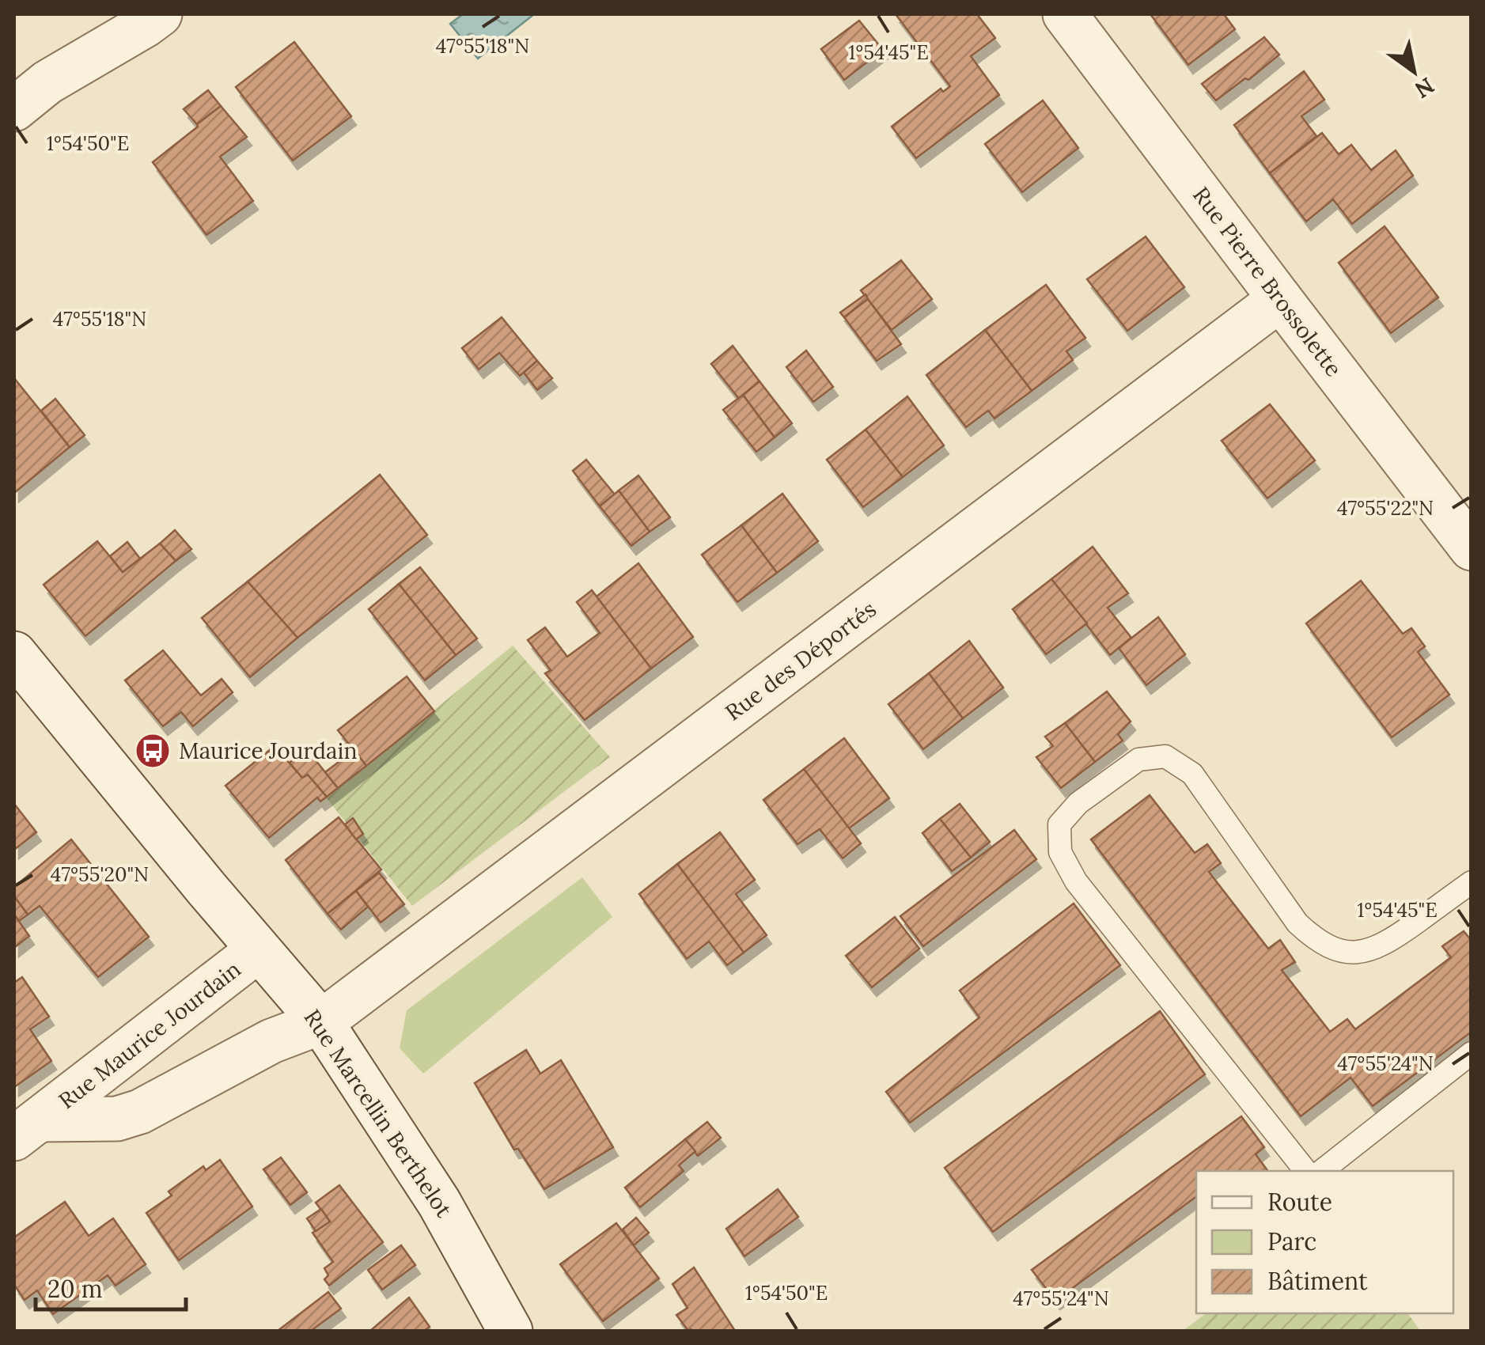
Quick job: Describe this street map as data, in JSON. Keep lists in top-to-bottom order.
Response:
{
  "streets": {
    "street": [
      "Rue Pierre Brossolette",
      "Rue des Déportés",
      "Rue Maurice Jourdain",
      "Rue Marcellin Berthelot"
    ]
  },
  "crossings": [
    ["Rue Pierre Brossolette", "Rue des Déportés"],
    ["Rue des Déportés", "Rue Maurice Jourdain"],
    ["Rue des Déportés", "Rue Marcellin Berthelot"],
    ["Rue Maurice Jourdain", "Rue Marcellin Berthelot"]
  ],
  "places": {
    "bus stop": ["Maurice Jourdain"]
  },
  "legend": ["Route", "Parc", "Bâtiment"],
  "scale_bar": "20 m",
  "north": "bottom right",
  "coordinates": [
    "47°55'18\"N",
    "1°54'45\"E",
    "1°54'50\"E",
    "47°55'22\"N",
    "47°55'20\"N",
    "47°55'24\"N"
  ]
}
